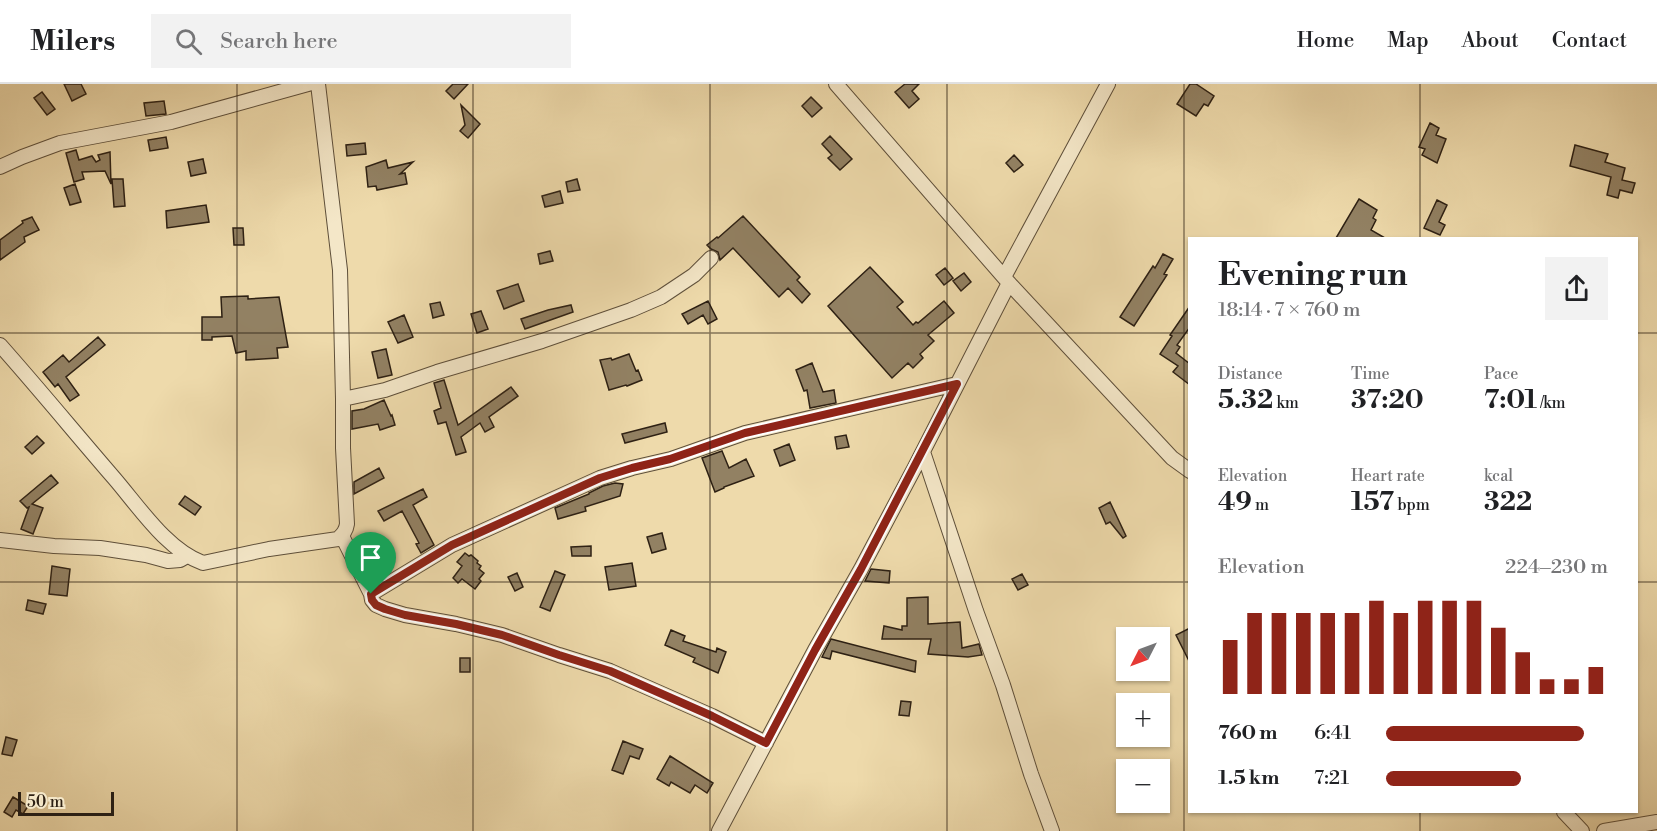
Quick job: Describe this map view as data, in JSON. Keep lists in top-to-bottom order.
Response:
{
  "scale_bar": "50 m",
  "north": "bottom left",
  "page": {
    "header": "Milers",
    "search": "Search here",
    "nav": [
      "Home",
      "Map",
      "About",
      "Contact"
    ],
    "heading": ["Evening run", "18:14 · 7 × 760 m"],
    "stats": [
      ["Distance", "5.32 km"],
      ["Time", "37:20"],
      ["Pace", "7:01 /km"],
      ["Elevation", "49 m"],
      ["Heart rate", "157 bpm"],
      ["kcal", "322"]
    ],
    "chart": ["Elevation", "224–230 m"],
    "map_buttons": ["+", "−"],
    "list": [
      {
        "name": "760 m",
        "note": "6:41"
      },
      {
        "name": "1.5 km",
        "note": "7:21"
      }
    ],
    "scale": "50 m"
  }
}
